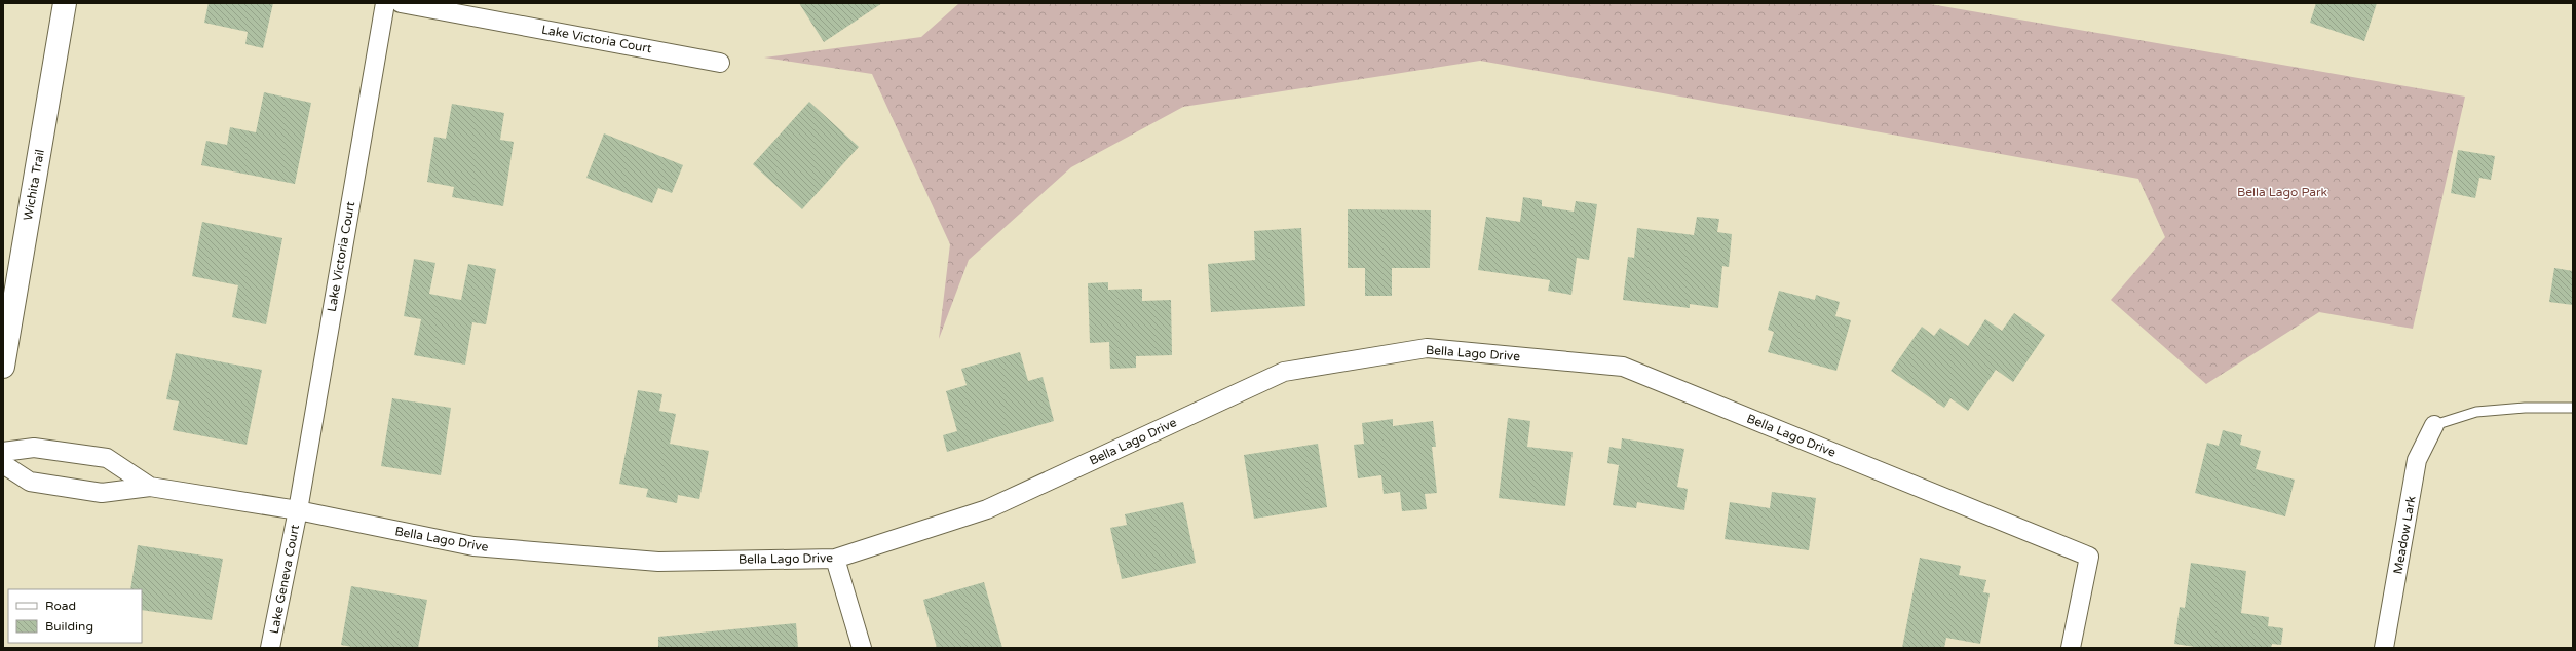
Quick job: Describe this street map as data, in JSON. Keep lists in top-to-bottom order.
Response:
{
  "streets": {
    "street": [
      "Lake Victoria Court",
      "Wichita Trail",
      "Bella Lago Drive",
      "Meadow Lark",
      "Lake Geneva Court"
    ]
  },
  "crossings": [
    ["Lake Victoria Court", "Bella Lago Drive"],
    ["Lake Victoria Court", "Lake Geneva Court"],
    ["Bella Lago Drive", "Lake Geneva Court"]
  ],
  "parks": ["Bella Lago Park"],
  "legend": ["Road", "Building"]
}
